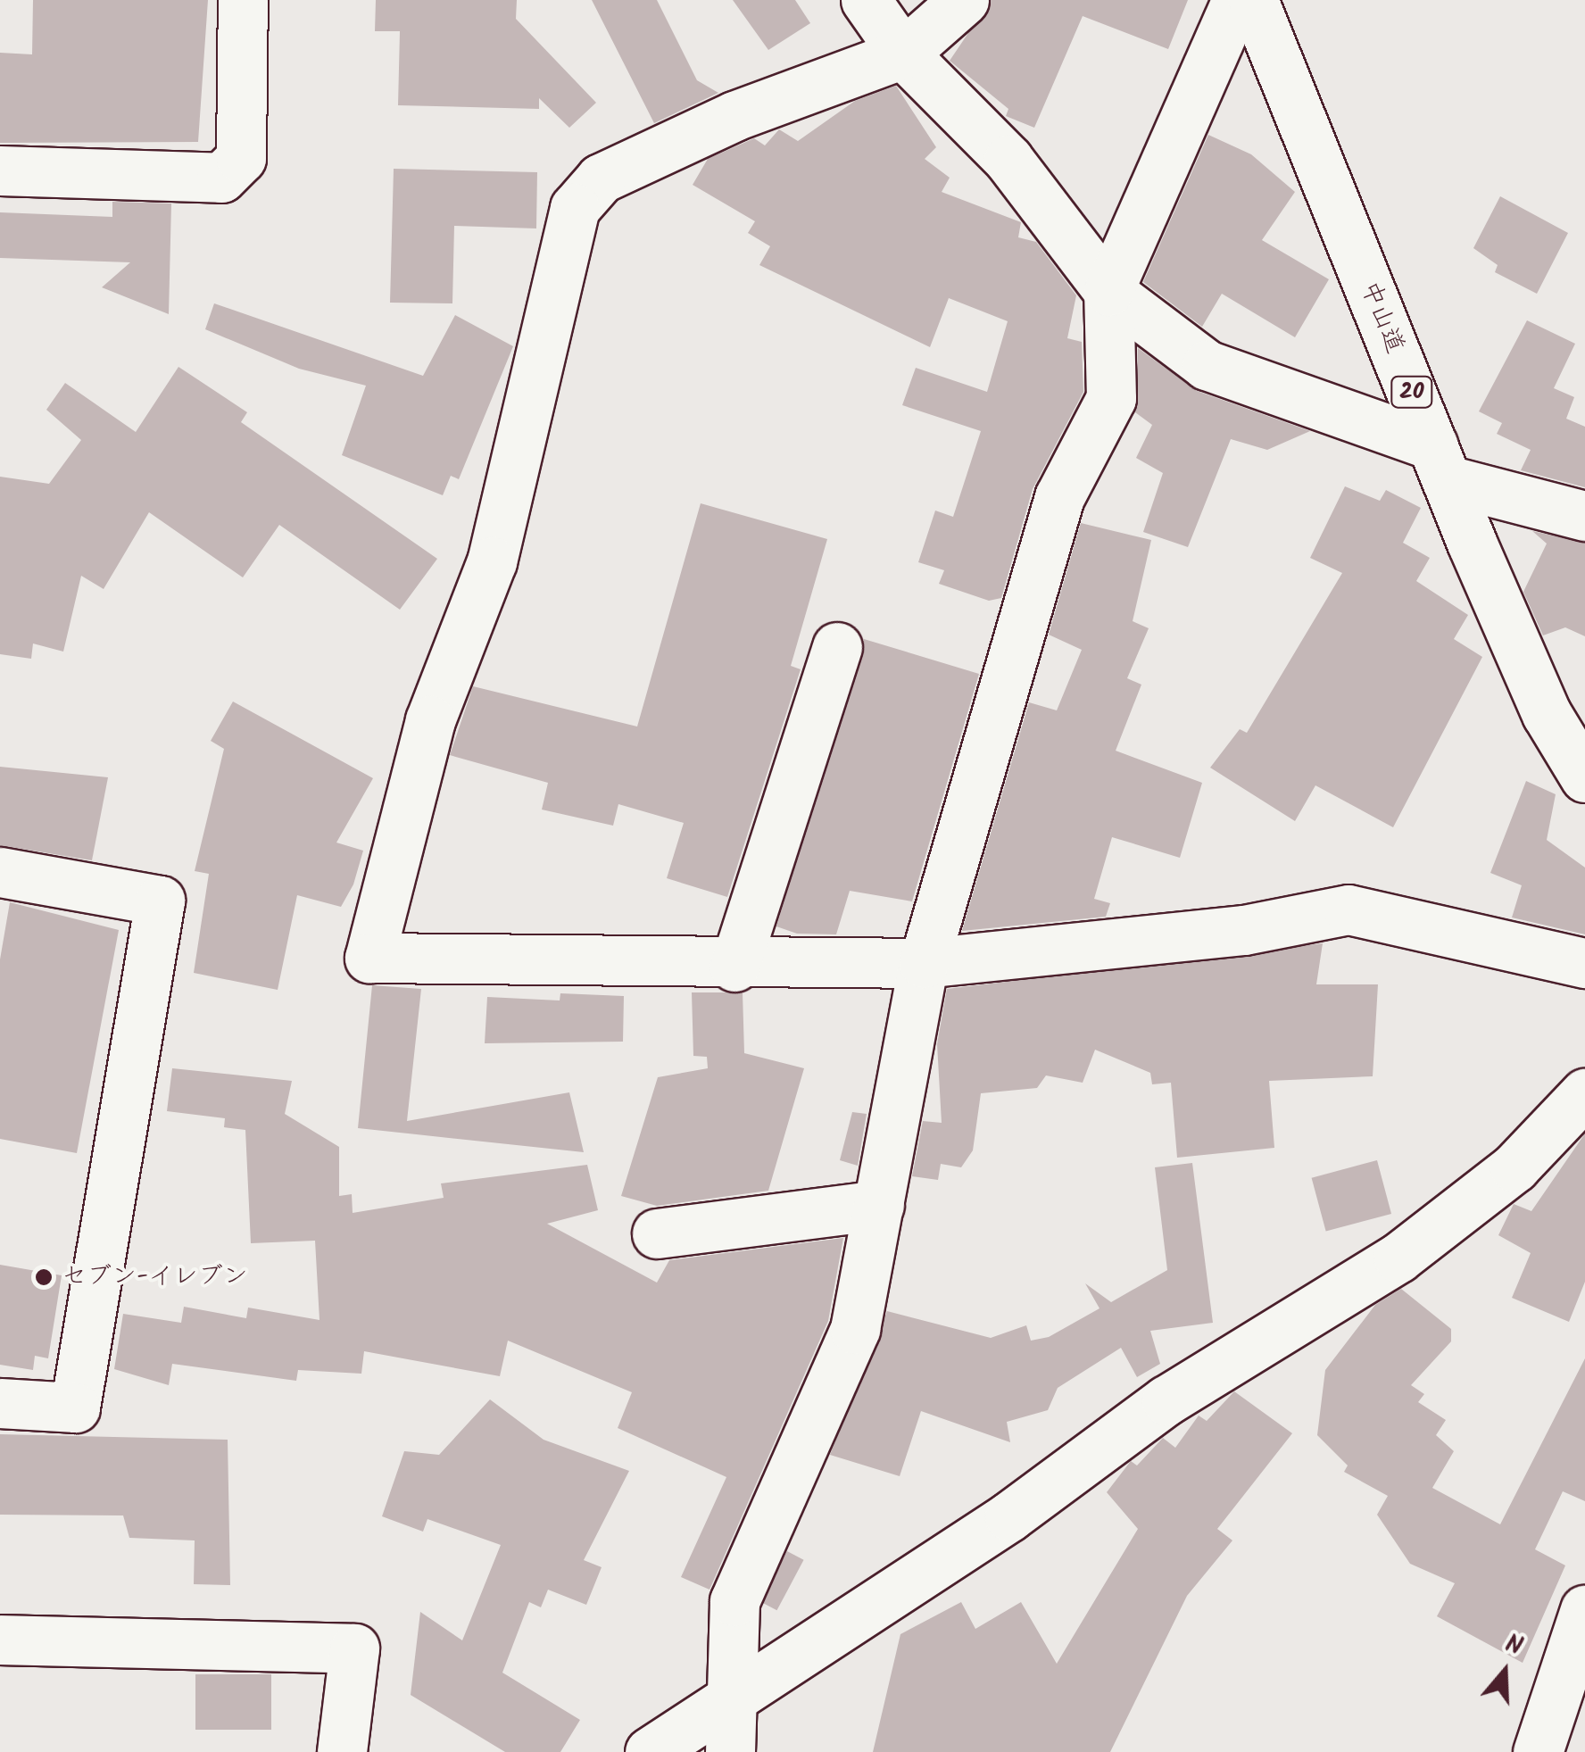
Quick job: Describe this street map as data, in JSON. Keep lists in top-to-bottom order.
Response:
{
  "streets": {
    "main road": ["中山道", "20"]
  },
  "places": ["セブン-イレブン"],
  "north": "top"
}
